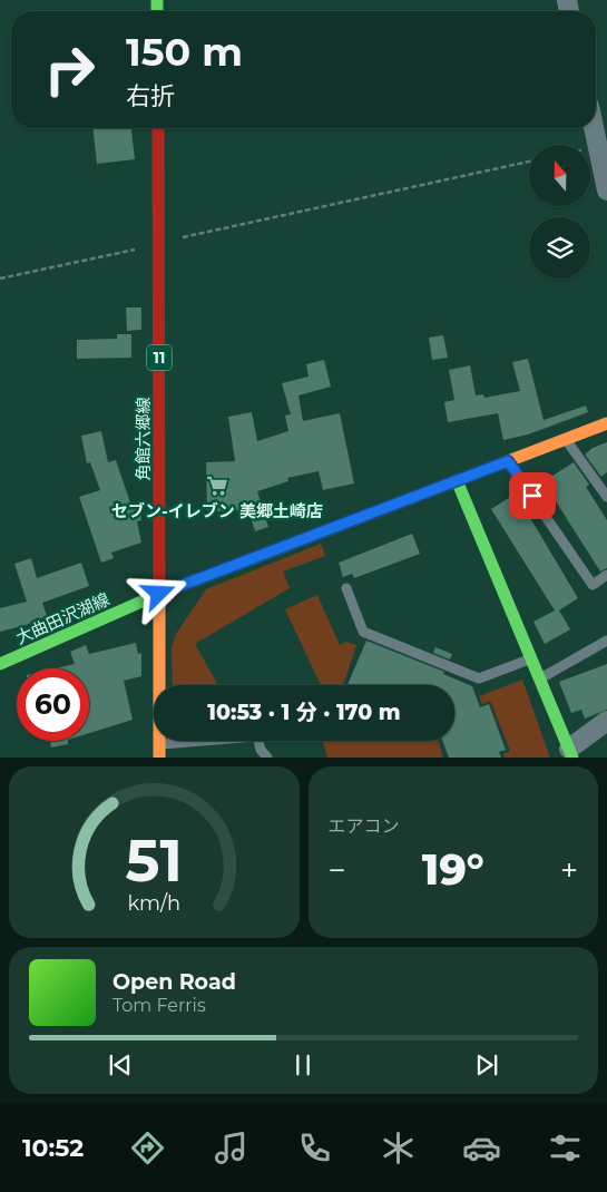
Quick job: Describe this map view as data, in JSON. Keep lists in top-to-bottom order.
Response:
{
  "streets": {
    "main road": ["11", "角館六郷線", "大曲田沢湖線"]
  },
  "crossings": [
    ["角館六郷線", "大曲田沢湖線"]
  ],
  "places": {
    "supermarket": ["セブン-イレブン 美郷土崎店"]
  },
  "north": "top",
  "page": {
    "turn": ["150 m", "右折"],
    "limit": "60",
    "trip": "10:53 · 1 分 · 170 m",
    "tile": "エアコン",
    "heat": ["−", "19°", "+"],
    "song": ["Open Road", "Tom Ferris"],
    "tabs": "10:52",
    "gauge": ["51", "km/h"]
  }
}
